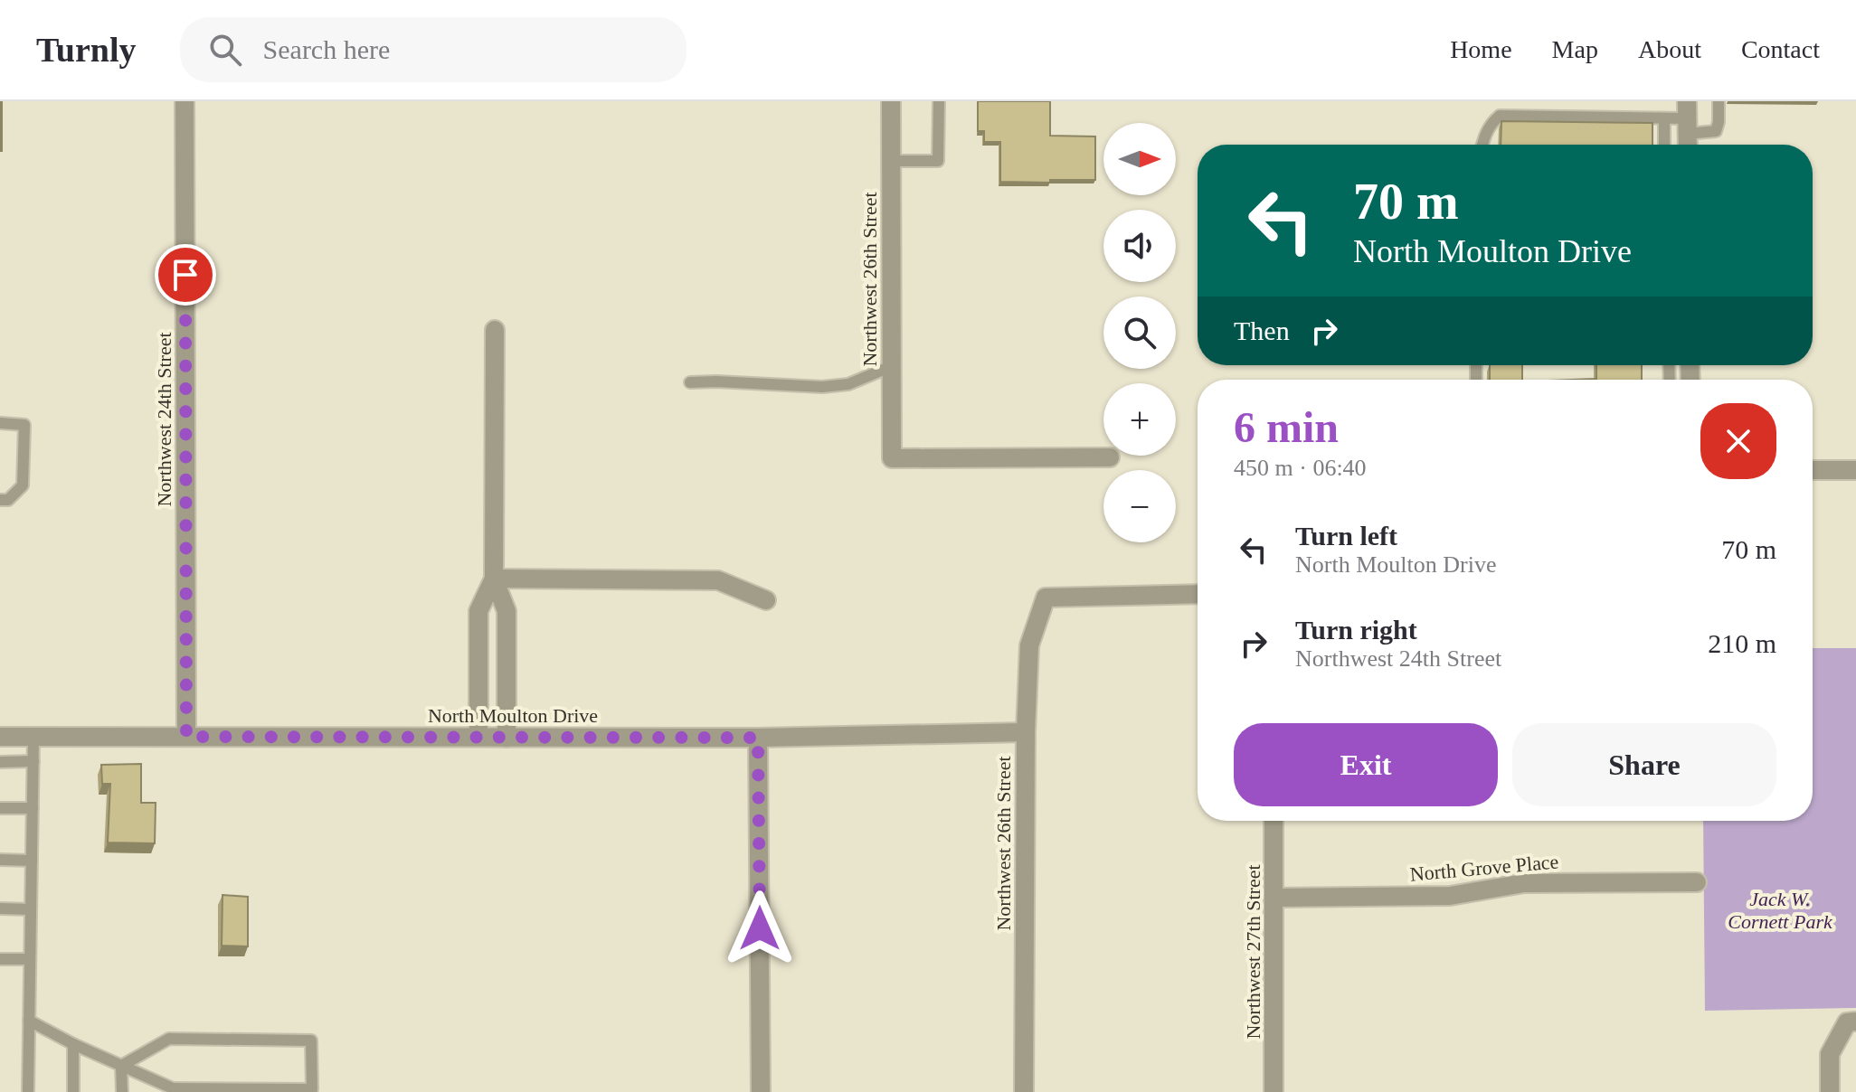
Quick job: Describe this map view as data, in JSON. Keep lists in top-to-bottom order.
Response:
{
  "streets": {
    "street": [
      "Northwest 26th Street",
      "Northwest 24th Street",
      "North Moulton Drive",
      "North Grove Place",
      "Northwest 27th Street"
    ]
  },
  "crossings": [
    ["Northwest 26th Street", "North Moulton Drive"],
    ["Northwest 24th Street", "North Moulton Drive"],
    ["North Grove Place", "Northwest 27th Street"]
  ],
  "parks": ["Jack W. Cornett Park"],
  "north": "right",
  "page": {
    "header": "Turnly",
    "search": "Search here",
    "nav": [
      "Home",
      "Map",
      "About",
      "Contact"
    ],
    "map_buttons": ["+", "−"],
    "turn": ["70 m", "North Moulton Drive"],
    "then": "Then",
    "heading": ["6 min", "450 m · 06:40"],
    "list": [
      {
        "name": "Turn left",
        "note": "North Moulton Drive",
        "value": "70 m"
      },
      {
        "name": "Turn right",
        "note": "Northwest 24th Street",
        "value": "210 m"
      }
    ],
    "buttons": ["Exit", "Share"]
  }
}
